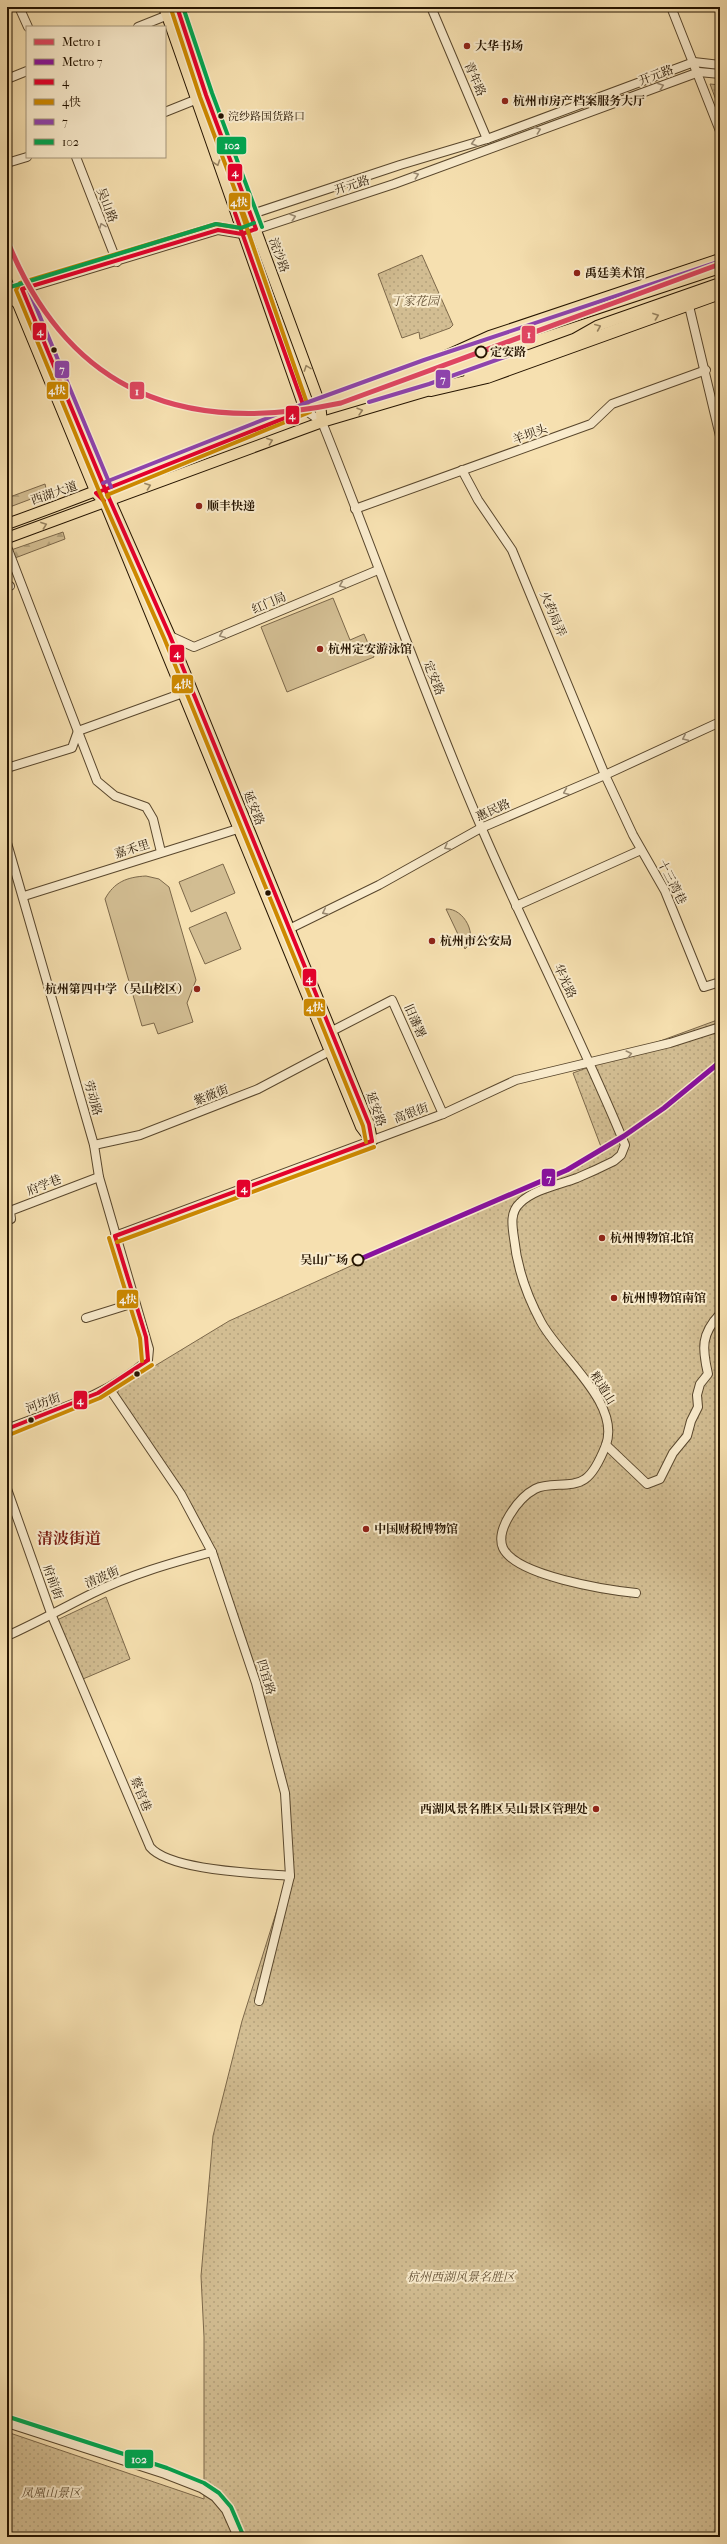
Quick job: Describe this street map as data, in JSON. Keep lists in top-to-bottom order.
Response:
{
  "streets": {
    "main road": ["浣沙路", "西湖大道", "延安路"],
    "street": [
      "开元路",
      "青年路",
      "吴山路",
      "羊坝头",
      "红门局",
      "火药局弄",
      "定安路",
      "惠民路",
      "嘉禾里",
      "十三湾巷",
      "华光路",
      "旧藩署",
      "紫薇街",
      "劳动路",
      "高银街",
      "府学巷",
      "粮道山",
      "河坊街",
      "清波街",
      "府前街",
      "四宜路",
      "蔡官巷"
    ]
  },
  "crossings": [
    ["开元路", "青年路"],
    ["开元路", "吴山路"],
    ["开元路", "浣沙路"],
    ["开元路", "延安路"],
    ["浣沙路", "西湖大道"],
    ["浣沙路", "定安路"],
    ["羊坝头", "火药局弄"],
    ["羊坝头", "定安路"],
    ["西湖大道", "延安路"],
    ["红门局", "定安路"],
    ["红门局", "延安路"],
    ["火药局弄", "惠民路"],
    ["火药局弄", "十三湾巷"],
    ["定安路", "惠民路"],
    ["定安路", "华光路"],
    ["延安路", "惠民路"],
    ["延安路", "嘉禾里"],
    ["延安路", "旧藩署"],
    ["延安路", "紫薇街"],
    ["延安路", "高银街"],
    ["惠民路", "十三湾巷"],
    ["惠民路", "华光路"],
    ["嘉禾里", "劳动路"],
    ["华光路", "高银街"],
    ["华光路", "粮道山"],
    ["旧藩署", "高银街"],
    ["紫薇街", "劳动路"],
    ["劳动路", "高银街"],
    ["劳动路", "府学巷"],
    ["劳动路", "河坊街"],
    ["河坊街", "四宜路"],
    ["清波街", "府前街"],
    ["清波街", "四宜路"],
    ["清波街", "蔡官巷"],
    ["府前街", "蔡官巷"],
    ["四宜路", "蔡官巷"]
  ],
  "one_way": ["吴山路", "红门局", "惠民路"],
  "districts": ["清波街道"],
  "parks": ["丁家花园", "杭州西湖风景名胜区", "凤凰山景区"],
  "places": [
    "大华书场",
    "杭州市房产档案服务大厅",
    "浣纱路国货路口",
    "禹廷美术馆",
    "定安路",
    "顺丰快递",
    "杭州定安游泳馆",
    "杭州市公安局",
    "杭州第四中学（吴山校区）",
    "杭州博物馆北馆",
    "吴山广场",
    "杭州博物馆南馆",
    "中国财税博物馆",
    "西湖风景名胜区吴山景区管理处"
  ],
  "lines": [
    "transit line 4",
    "transit line 102",
    "transit line 4快",
    "metro line 1",
    "transit line 7",
    "metro line 7"
  ],
  "legend": [
    "Metro 1",
    "Metro 7",
    "4",
    "4快",
    "7",
    "102"
  ]
}
